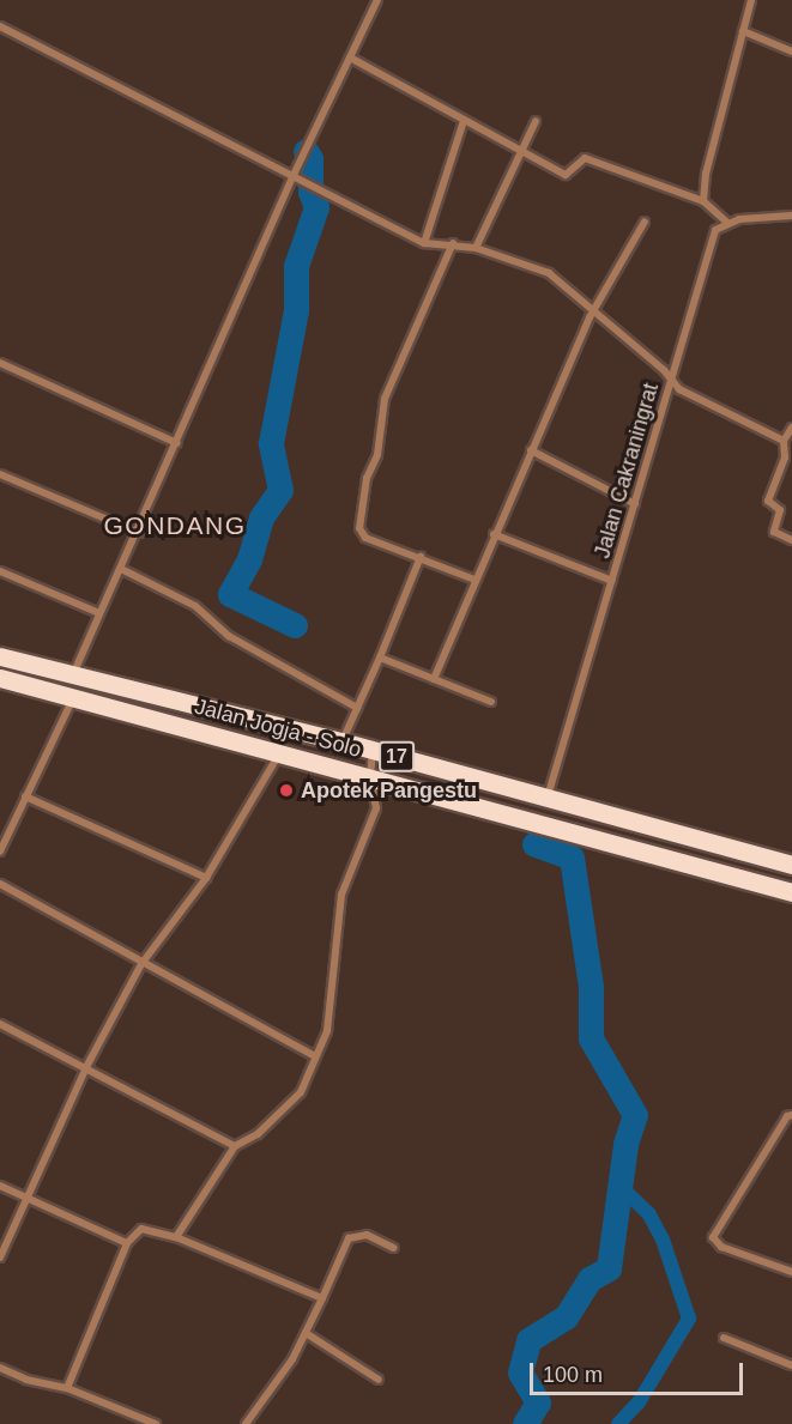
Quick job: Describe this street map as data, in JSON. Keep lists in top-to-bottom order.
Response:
{
  "streets": {
    "highway": ["Jalan Jogja - Solo", "17"],
    "street": ["Jalan Cakraningrat"]
  },
  "crossings": [
    ["Jalan Cakraningrat", "Jalan Jogja - Solo"]
  ],
  "districts": ["GONDANG"],
  "places": ["Apotek Pangestu"],
  "scale_bar": "100 m"
}
